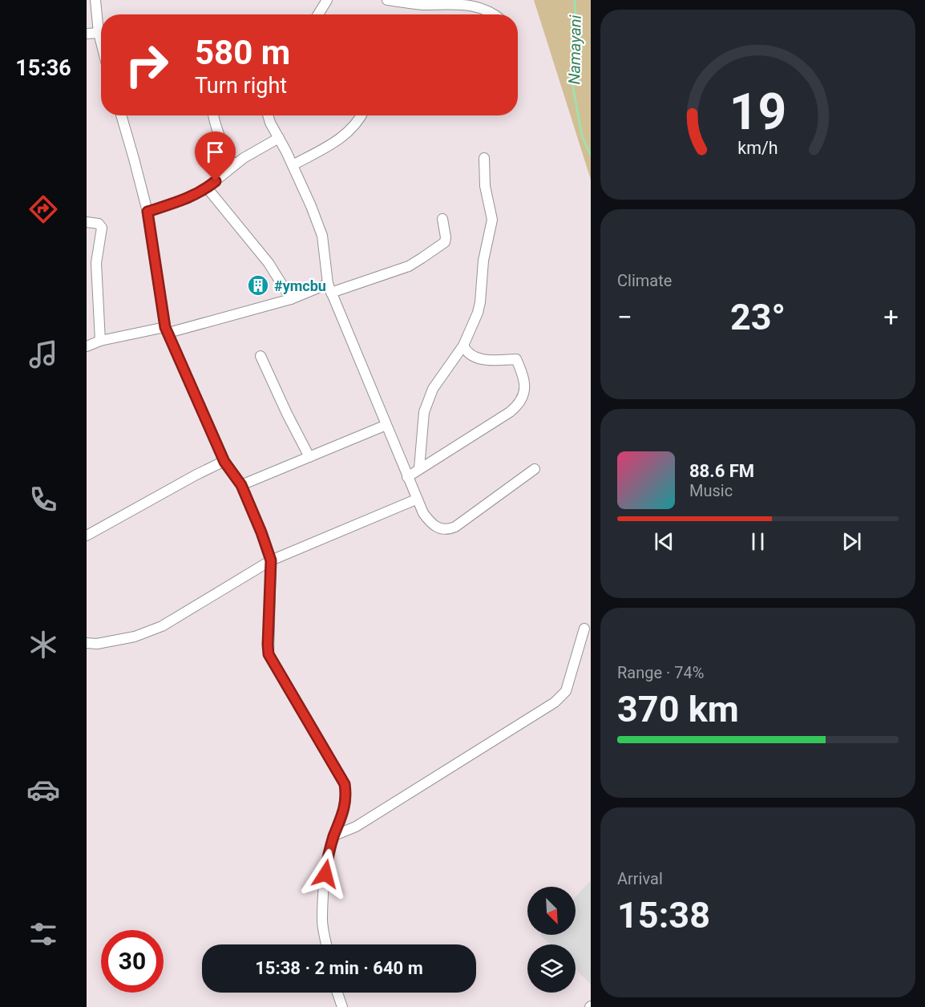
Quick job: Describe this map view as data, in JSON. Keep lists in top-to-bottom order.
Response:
{
  "water": ["Namayani"],
  "places": {
    "building": ["#ymcbu"]
  },
  "north": "bottom right",
  "page": {
    "tabs": "15:36",
    "turn": ["580 m", "Turn right"],
    "tile": [
      "Climate",
      ["Range · 74%", "370 km"],
      ["Arrival", "15:38"]
    ],
    "heat": ["−", "23°", "+"],
    "song": ["88.6 FM", "Music"],
    "limit": "30",
    "trip": "15:38 · 2 min · 640 m",
    "gauge": ["19", "km/h"]
  }
}
